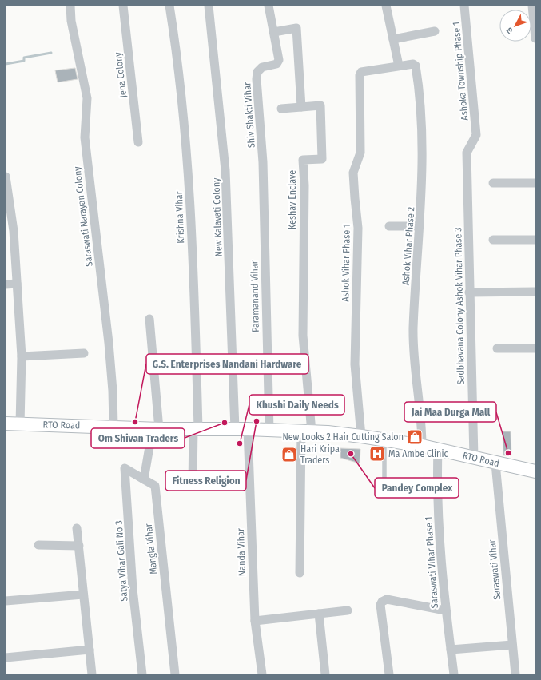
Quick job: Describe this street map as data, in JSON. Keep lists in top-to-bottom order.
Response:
{
  "streets": {
    "street": [
      "Ashoka Township Phase 1",
      "Jena Colony",
      "Shiv Shakti Vihar",
      "Keshav Enclave",
      "Saraswati Narayan Colony",
      "Krishna Vihar",
      "New Kalavati Colony",
      "Ashok Vihar Phase 2",
      "Ashok Vihar Phase 1",
      "Paramanand Vihar",
      "Sadbhavana Colony Ashok Vihar Phase 3",
      "RTO Road",
      "Mangla Vihar",
      "Nanda Vihar",
      "Satya Vihar Gali No 3",
      "Saraswati Vihar Phase 1",
      "Saraswati Vihar"
    ]
  },
  "crossings": [
    ["Ashoka Township Phase 1", "Sadbhavana Colony Ashok Vihar Phase 3"],
    ["Shiv Shakti Vihar", "Paramanand Vihar"],
    ["Keshav Enclave", "RTO Road"],
    ["Saraswati Narayan Colony", "RTO Road"],
    ["Krishna Vihar", "RTO Road"],
    ["New Kalavati Colony", "RTO Road"],
    ["Ashok Vihar Phase 2", "Ashok Vihar Phase 1"],
    ["Ashok Vihar Phase 2", "RTO Road"],
    ["Ashok Vihar Phase 1", "RTO Road"],
    ["Paramanand Vihar", "RTO Road"],
    ["Sadbhavana Colony Ashok Vihar Phase 3", "RTO Road"],
    ["RTO Road", "Nanda Vihar"],
    ["RTO Road", "Saraswati Vihar Phase 1"],
    ["RTO Road", "Saraswati Vihar"],
    ["Mangla Vihar", "Satya Vihar Gali No 3"]
  ],
  "places": {
    "other": [
      "Fitness Religion",
      "G.S. Enterprises Nandani Hardware",
      "Om Shivan Traders",
      "Khushi Daily Needs",
      "Jai Maa Durga Mall",
      "Pandey Complex"
    ],
    "shop": ["New Looks 2 Hair Cutting Salon", "Hari Kripa Traders"],
    "hospital": ["Ma Ambe Clinic"]
  },
  "north": "bottom left"
}
